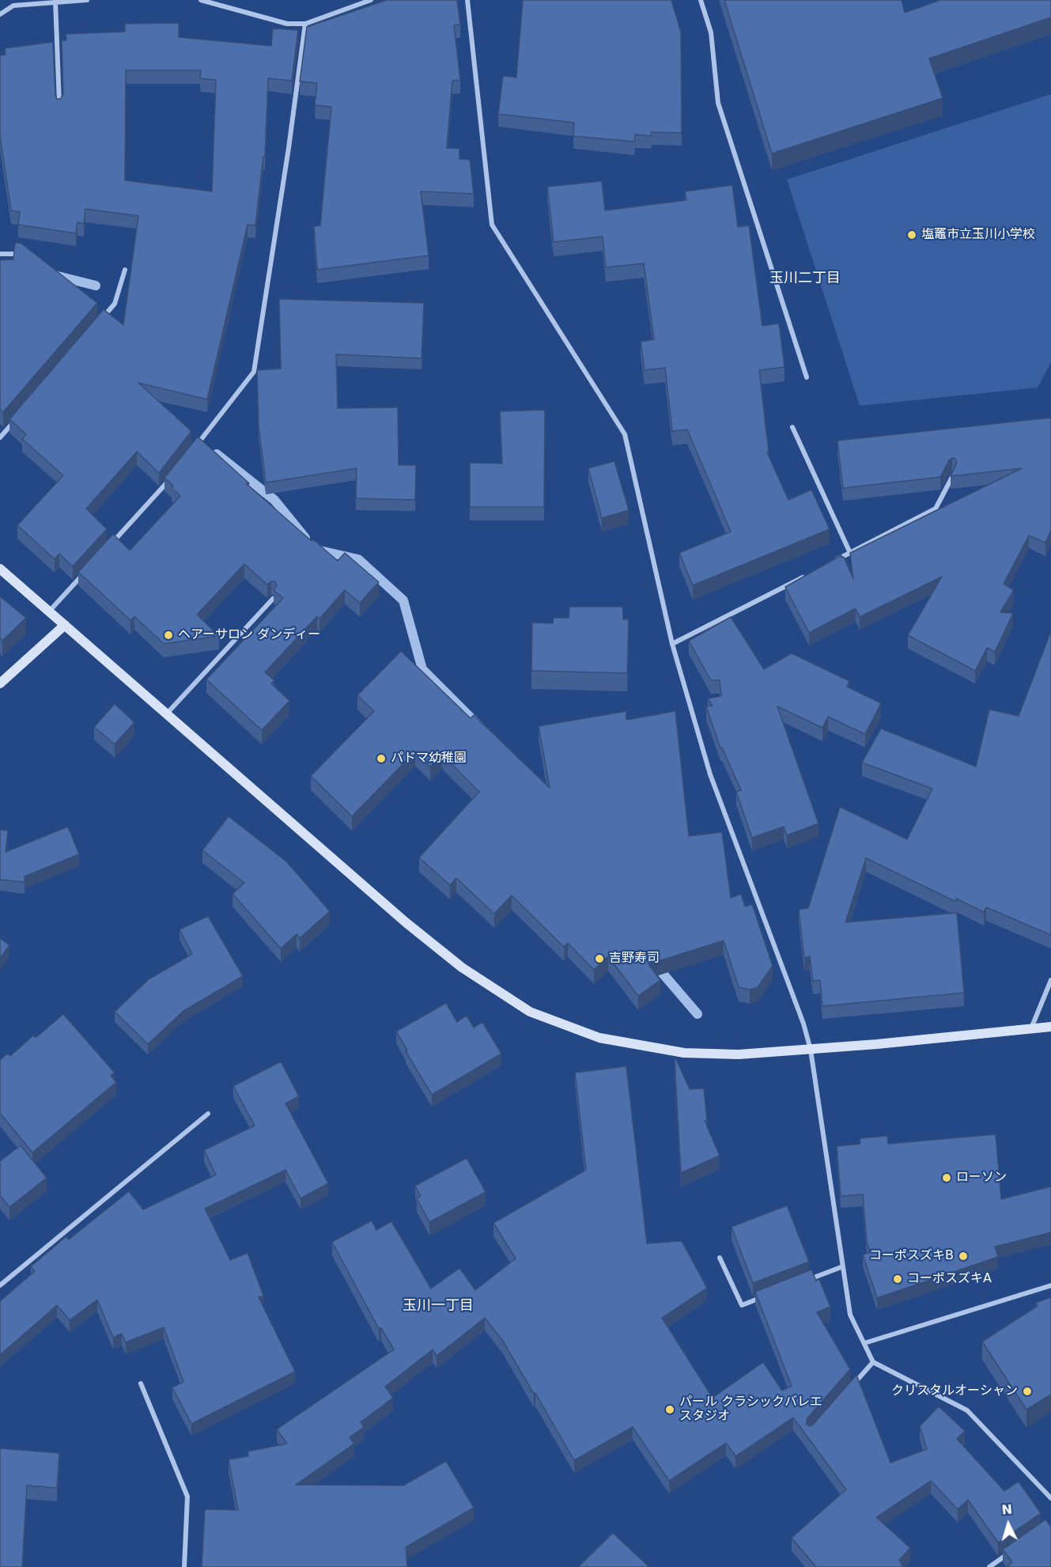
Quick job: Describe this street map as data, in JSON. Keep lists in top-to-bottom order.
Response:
{
  "districts": ["玉川二丁目", "玉川一丁目"],
  "places": [
    "塩竈市立玉川小学校",
    "ヘアーサロン ダンディー",
    "パドマ幼稚園",
    "吉野寿司",
    "ローソン",
    "コーポスズキB",
    "コーポスズキA",
    "クリスタルオーシャン",
    "パール クラシックバレエ スタジオ"
  ],
  "north": "top"
}
